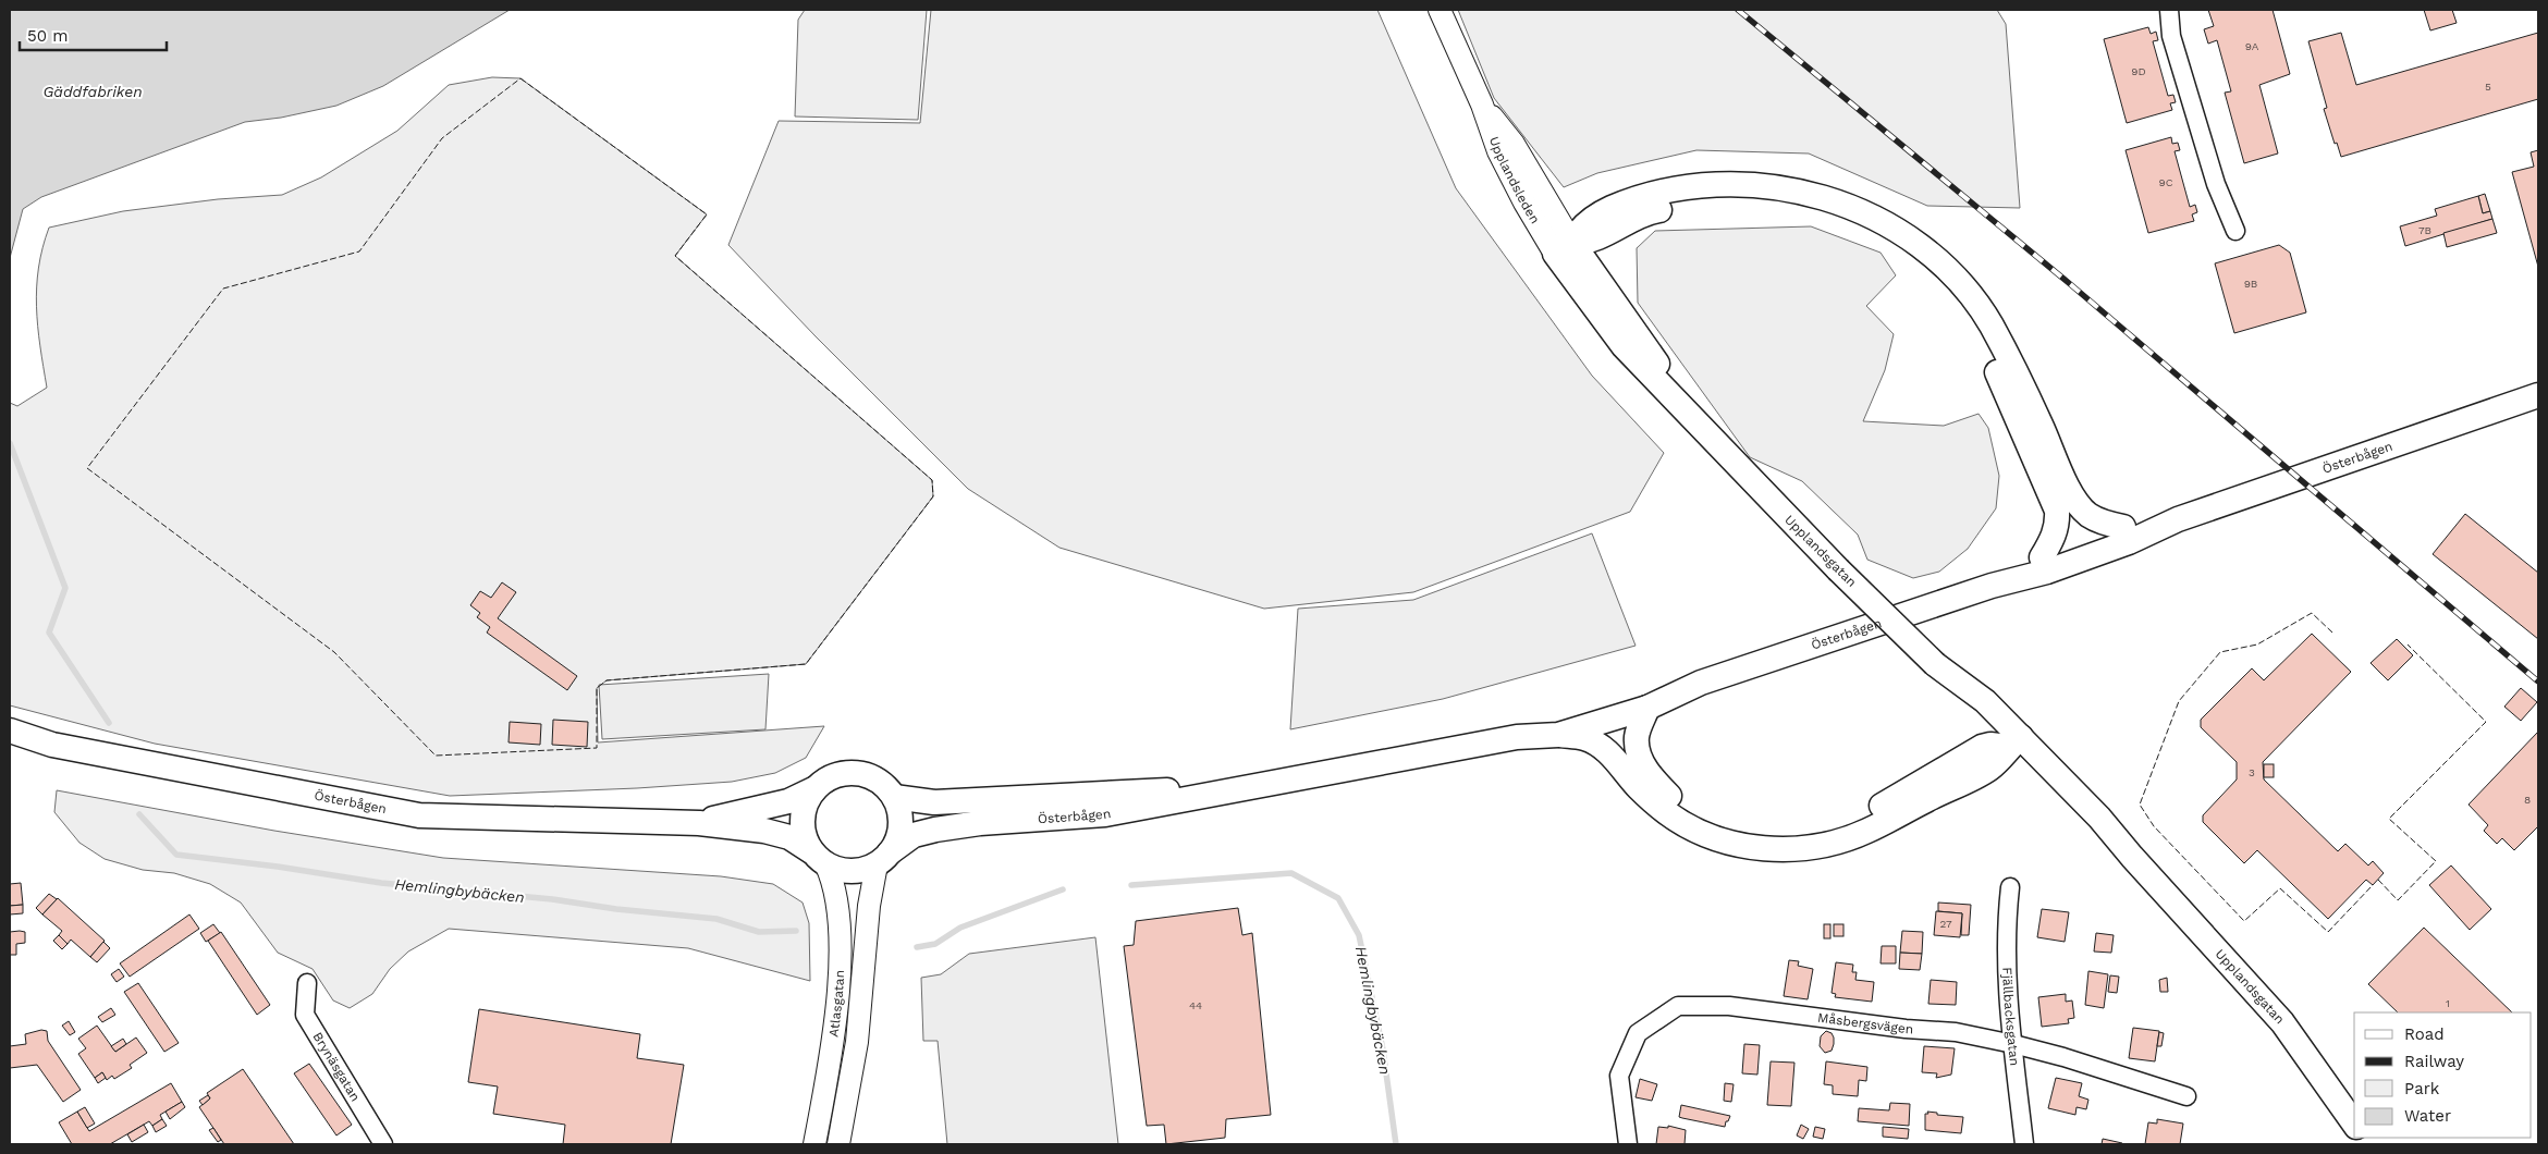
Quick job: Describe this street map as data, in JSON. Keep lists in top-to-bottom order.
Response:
{
  "streets": {
    "main road": ["Österbågen", "Upplandsgatan"],
    "street": [
      "Upplandsleden",
      "Atlasgatan",
      "Fjällbacksgatan",
      "Måsbergsvägen",
      "Brynäsgatan"
    ]
  },
  "crossings": [
    ["Upplandsleden", "Upplandsgatan"],
    ["Österbågen", "Atlasgatan"],
    ["Fjällbacksgatan", "Måsbergsvägen"]
  ],
  "water": ["Gäddfabriken", "Hemlingbybäcken"],
  "house_numbers": [
    "9A",
    "9D",
    "5",
    "9C",
    "7B",
    "9B",
    "3",
    "8",
    "27",
    "1",
    "44"
  ],
  "legend": [
    "Road",
    "Railway",
    "Park",
    "Water"
  ],
  "scale_bar": "50 m"
}
